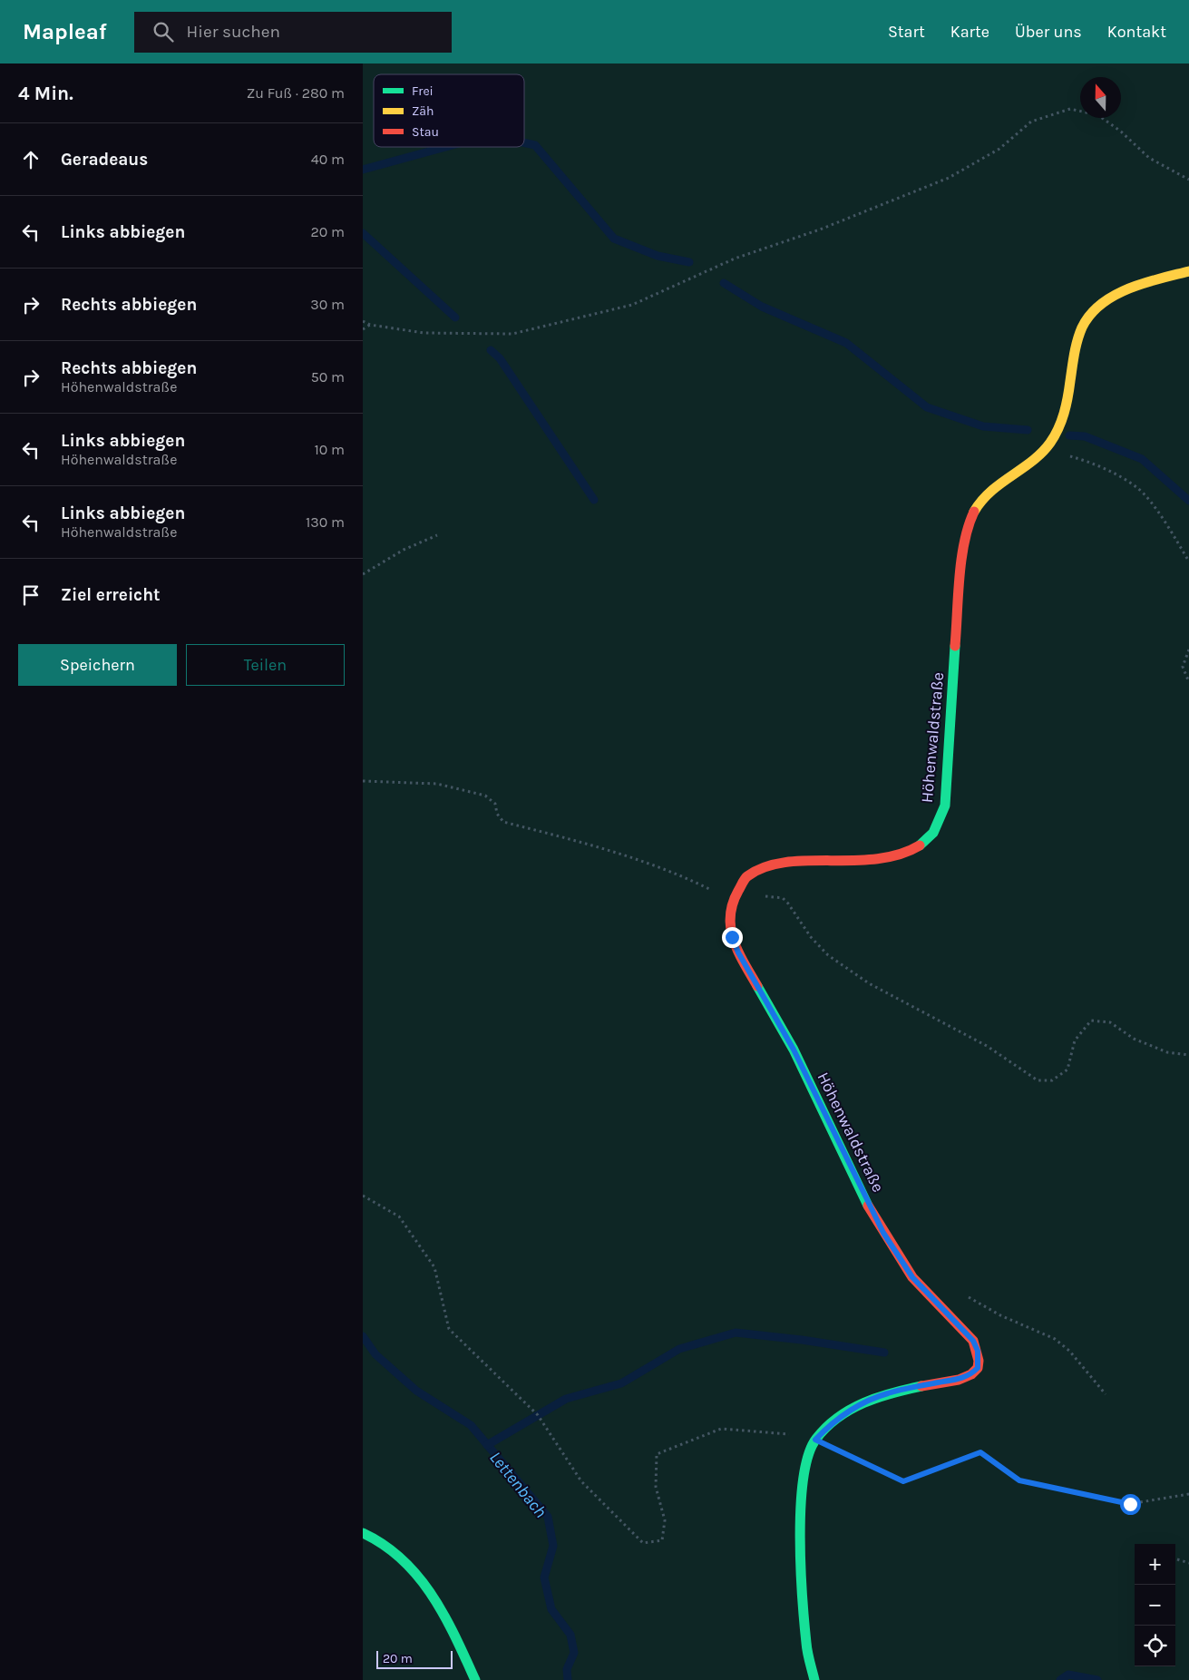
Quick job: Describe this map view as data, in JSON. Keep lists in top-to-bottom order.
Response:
{
  "streets": {
    "street": ["Höhenwaldstraße"]
  },
  "water": ["Lettenbach"],
  "legend": ["Frei", "Zäh", "Stau"],
  "scale_bar": "20 m",
  "north": "top",
  "page": {
    "header": "Mapleaf",
    "search": "Hier suchen",
    "nav": [
      "Start",
      "Karte",
      "Über uns",
      "Kontakt"
    ],
    "heading": ["4 Min.", "Zu Fuß · 280 m"],
    "list": [
      ["Geradeaus", "40 m"],
      ["Links abbiegen", "20 m"],
      ["Rechts abbiegen", "30 m"],
      ["Rechts abbiegen", "Höhenwaldstraße", "50 m"],
      ["Links abbiegen", "Höhenwaldstraße", "10 m"],
      ["Links abbiegen", "Höhenwaldstraße", "130 m"],
      "Ziel erreicht"
    ],
    "buttons": ["Speichern", "Teilen"],
    "map_buttons": ["+", "−"],
    "scale": "20 m"
  }
}
